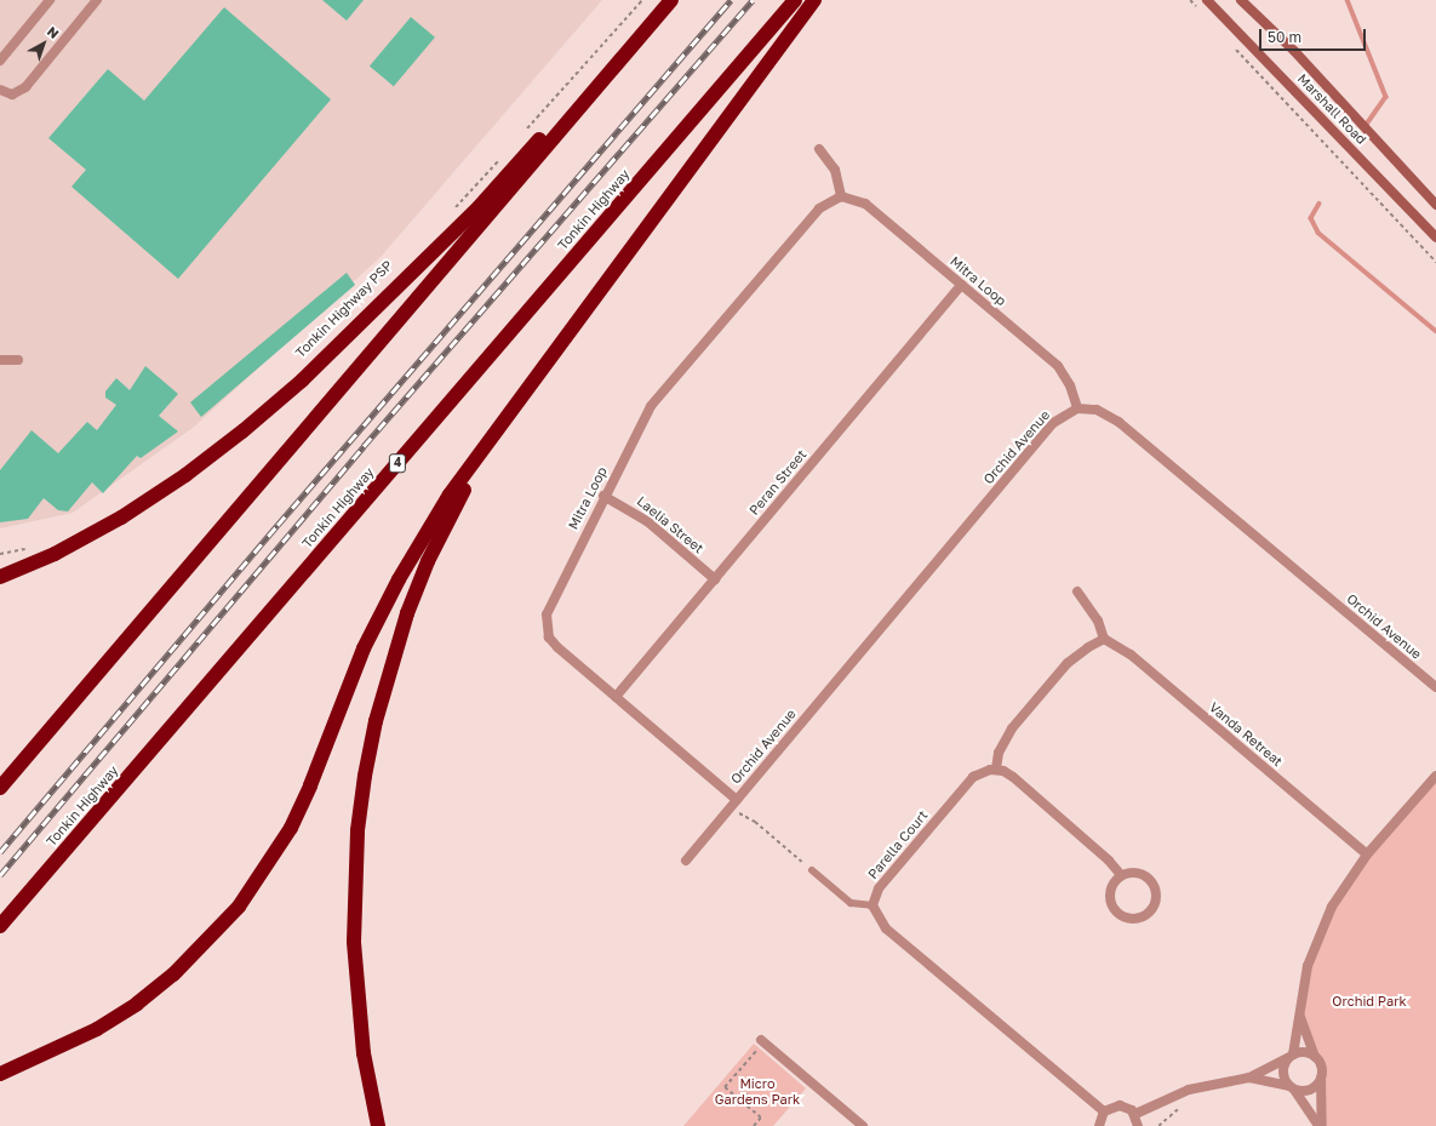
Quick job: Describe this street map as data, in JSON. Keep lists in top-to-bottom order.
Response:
{
  "streets": {
    "highway": ["Tonkin Highway", "4"],
    "main road": ["Marshall Road"],
    "street": [
      "Mitra Loop",
      "Orchid Avenue",
      "Peran Street",
      "Laelia Street",
      "Vanda Retreat",
      "Parella Court"
    ]
  },
  "crossings": [
    ["Mitra Loop", "Orchid Avenue"],
    ["Mitra Loop", "Peran Street"],
    ["Mitra Loop", "Laelia Street"],
    ["Peran Street", "Laelia Street"]
  ],
  "parks": ["Orchid Park", "Micro Gardens Park"],
  "scale_bar": "50 m",
  "north": "top right"
}
